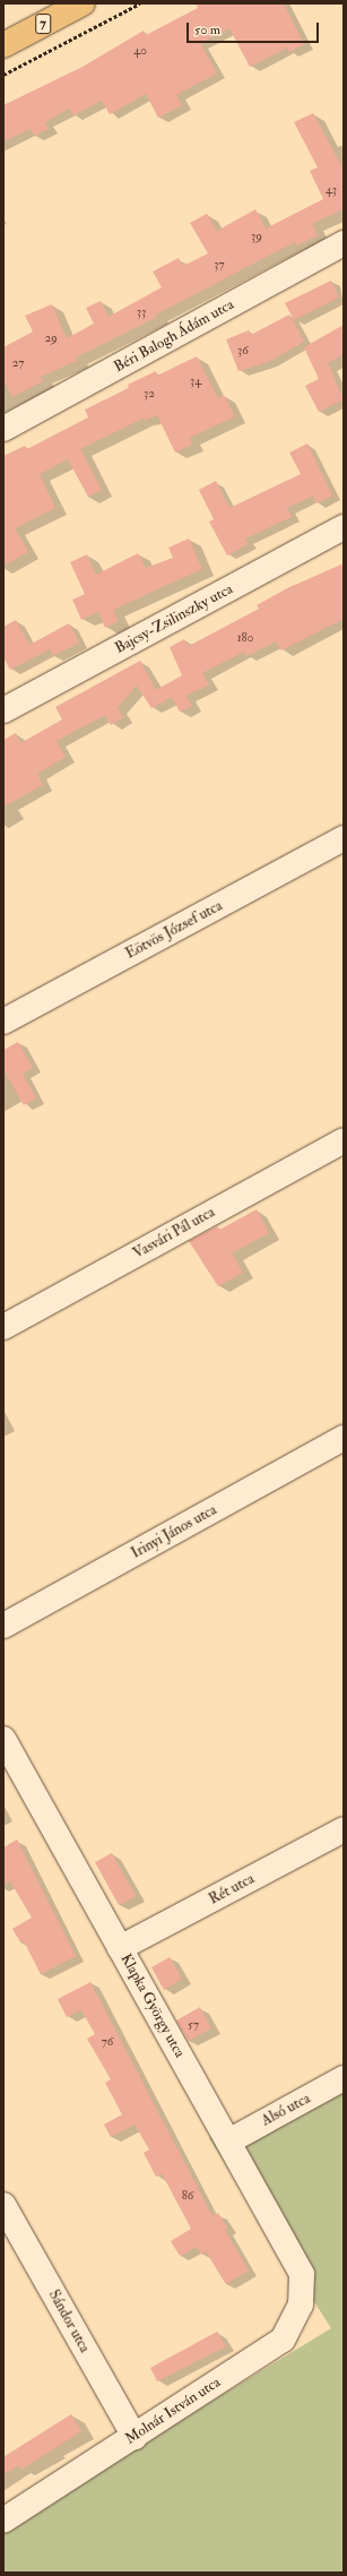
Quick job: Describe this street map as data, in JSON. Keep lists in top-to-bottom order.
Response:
{
  "streets": {
    "main road": ["7"],
    "street": [
      "Béri Balogh Ádám utca",
      "Bajcsy-Zsilinszky utca",
      "Eötvös József utca",
      "Vasvári Pál utca",
      "Irinyi János utca",
      "Rét utca",
      "Klapka György utca",
      "Alsó utca",
      "Sándor utca",
      "Molnár István utca"
    ]
  },
  "crossings": [
    ["Rét utca", "Klapka György utca"],
    ["Klapka György utca", "Alsó utca"],
    ["Klapka György utca", "Molnár István utca"],
    ["Sándor utca", "Molnár István utca"]
  ],
  "house_numbers": [
    "40",
    "43",
    "39",
    "37",
    "33",
    "29",
    "36",
    "27",
    "34",
    "32",
    "180",
    "57",
    "76",
    "86"
  ],
  "scale_bar": "50 m"
}
